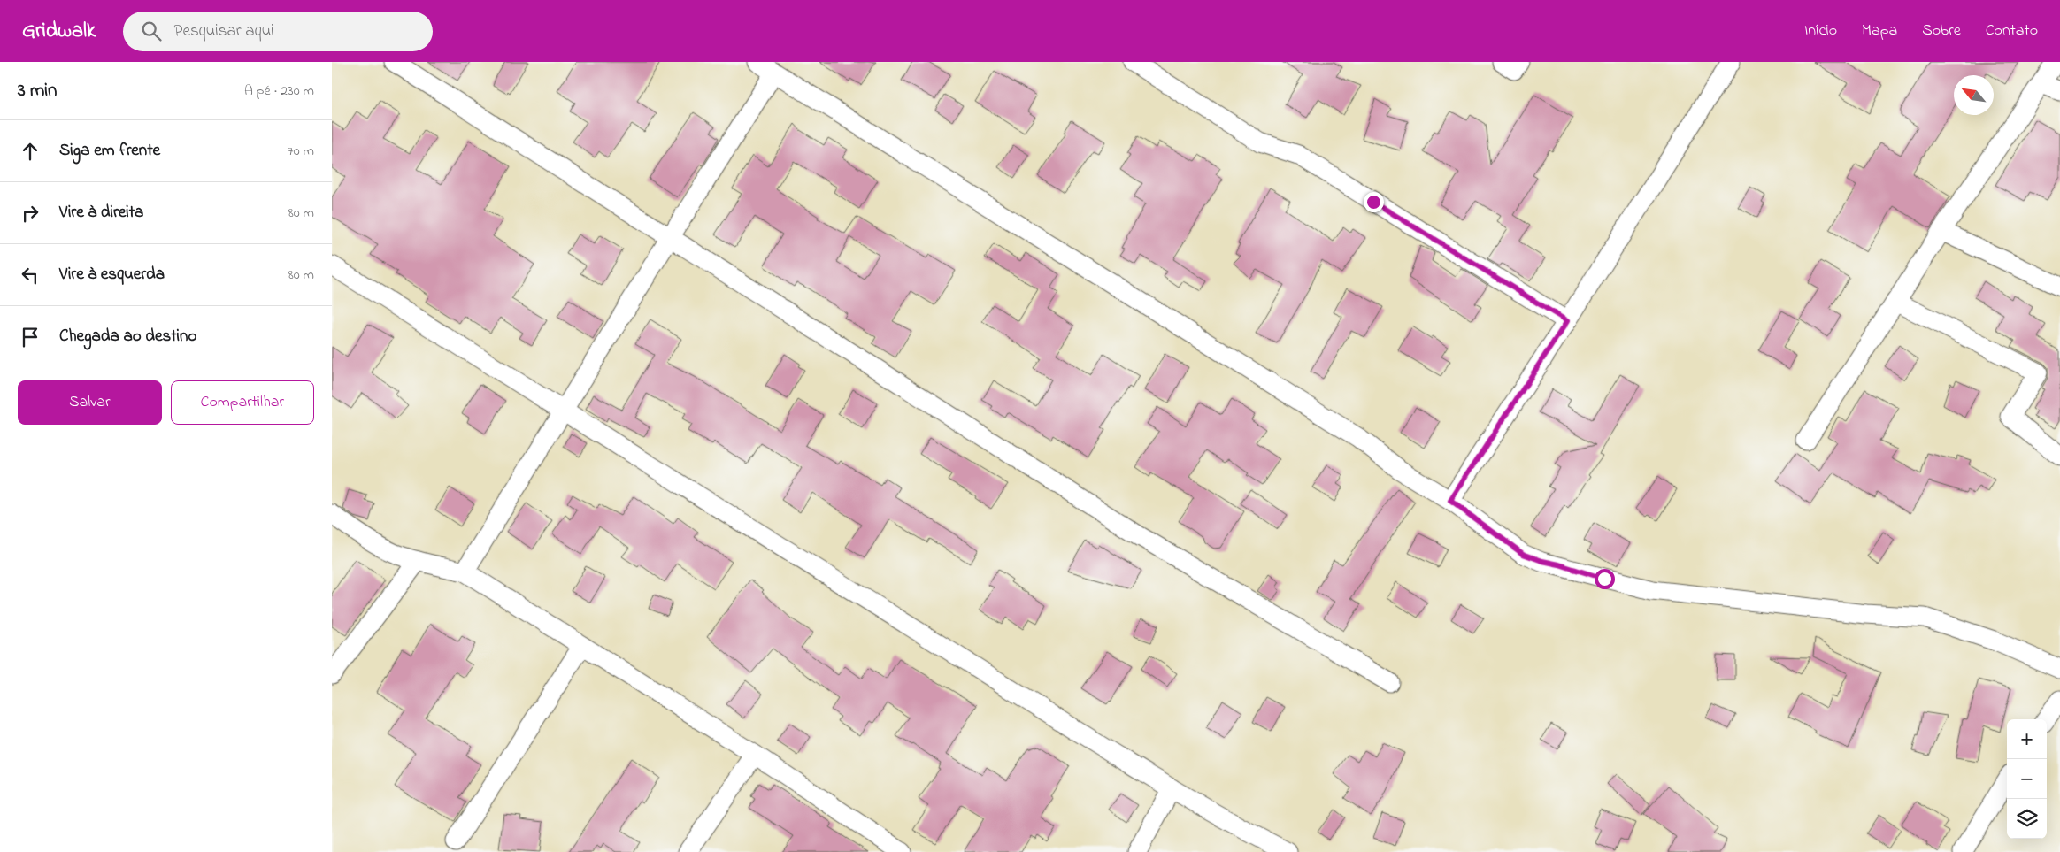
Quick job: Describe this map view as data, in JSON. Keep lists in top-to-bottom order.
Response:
{
  "north": "top left",
  "page": {
    "header": "Gridwalk",
    "search": "Pesquisar aqui",
    "nav": [
      "Início",
      "Mapa",
      "Sobre",
      "Contato"
    ],
    "heading": ["3 min", "A pé · 230 m"],
    "list": [
      ["Siga em frente", "70 m"],
      ["Vire à direita", "80 m"],
      ["Vire à esquerda", "80 m"],
      "Chegada ao destino"
    ],
    "buttons": ["Salvar", "Compartilhar"],
    "map_buttons": ["+", "−"]
  }
}
